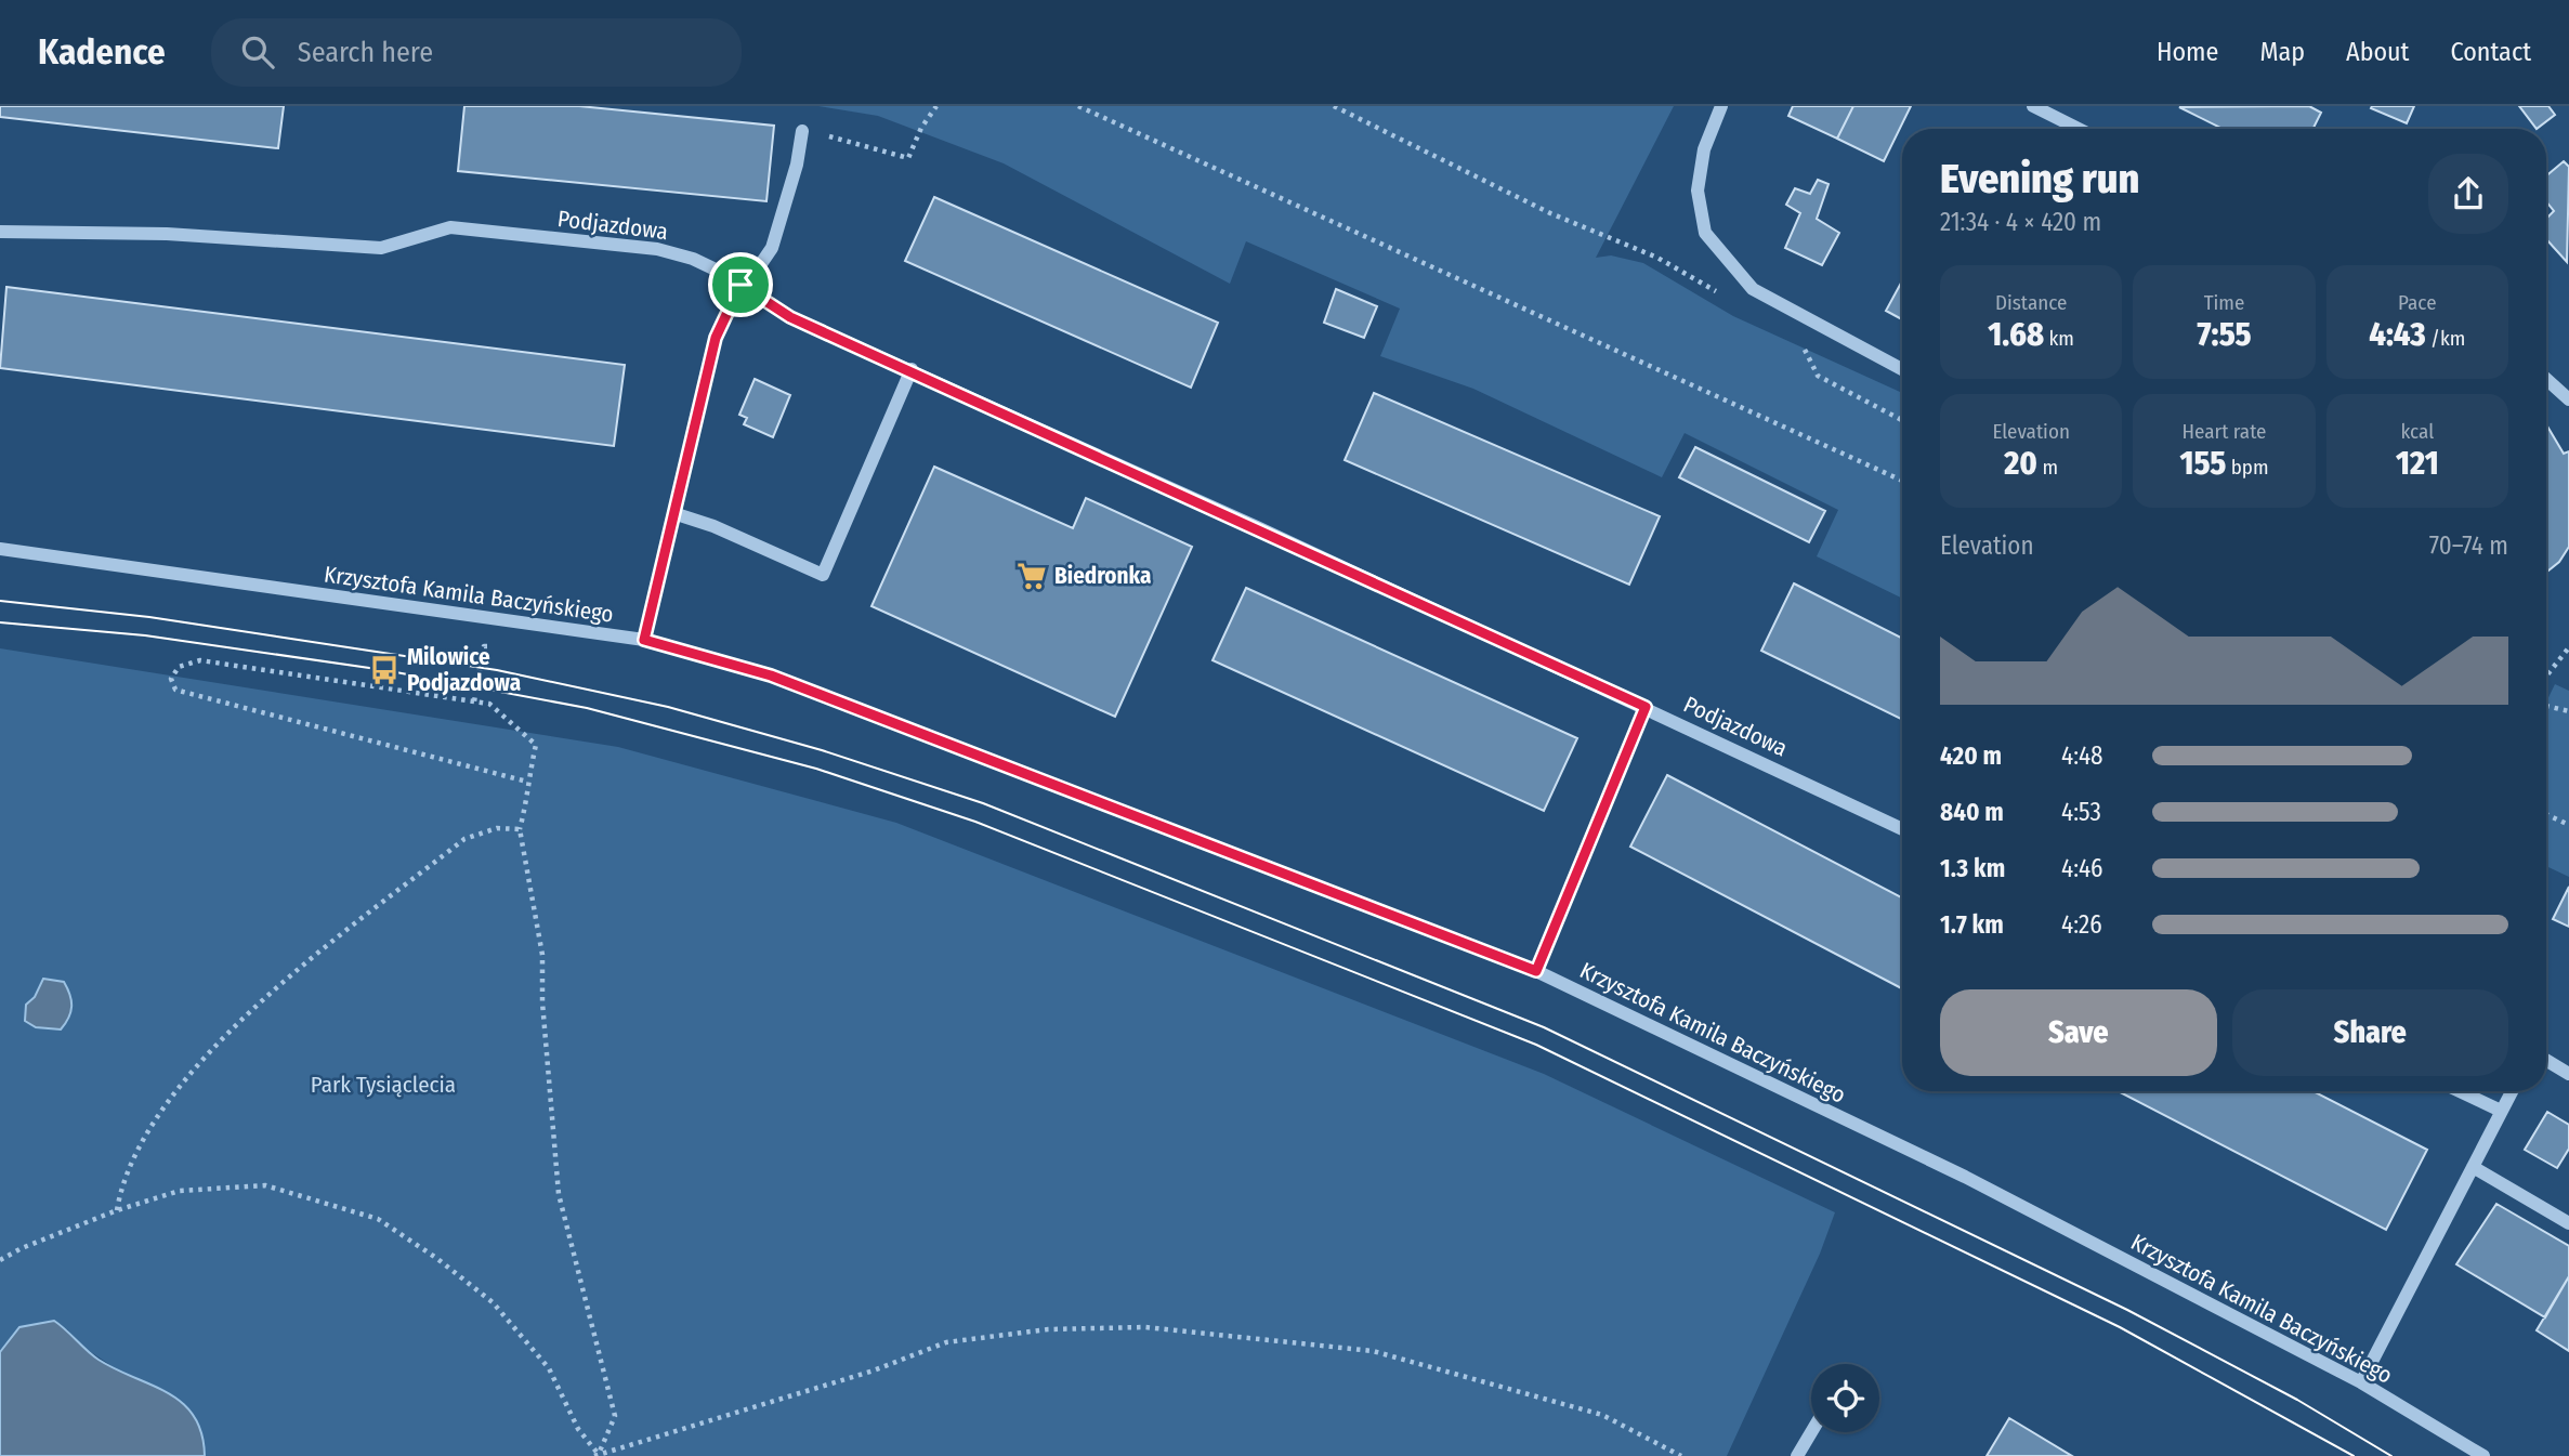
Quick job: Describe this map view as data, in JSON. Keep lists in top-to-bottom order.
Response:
{
  "streets": {
    "street": ["Podjazdowa", "Krzysztofa Kamila Baczyńskiego"]
  },
  "parks": ["Park Tysiąclecia"],
  "places": {
    "supermarket": ["Biedronka"],
    "bus stop": ["Milowice Podjazdowa"]
  },
  "page": {
    "header": "Kadence",
    "search": "Search here",
    "nav": [
      "Home",
      "Map",
      "About",
      "Contact"
    ],
    "heading": ["Evening run", "21:34 · 4 × 420 m"],
    "stats": [
      ["Distance", "1.68 km"],
      ["Time", "7:55"],
      ["Pace", "4:43 /km"],
      ["Elevation", "20 m"],
      ["Heart rate", "155 bpm"],
      ["kcal", "121"]
    ],
    "chart": ["Elevation", "70–74 m"],
    "list": [
      {
        "name": "420 m",
        "note": "4:48"
      },
      {
        "name": "840 m",
        "note": "4:53"
      },
      {
        "name": "1.3 km",
        "note": "4:46"
      },
      {
        "name": "1.7 km",
        "note": "4:26"
      }
    ],
    "buttons": ["Save", "Share"]
  }
}
